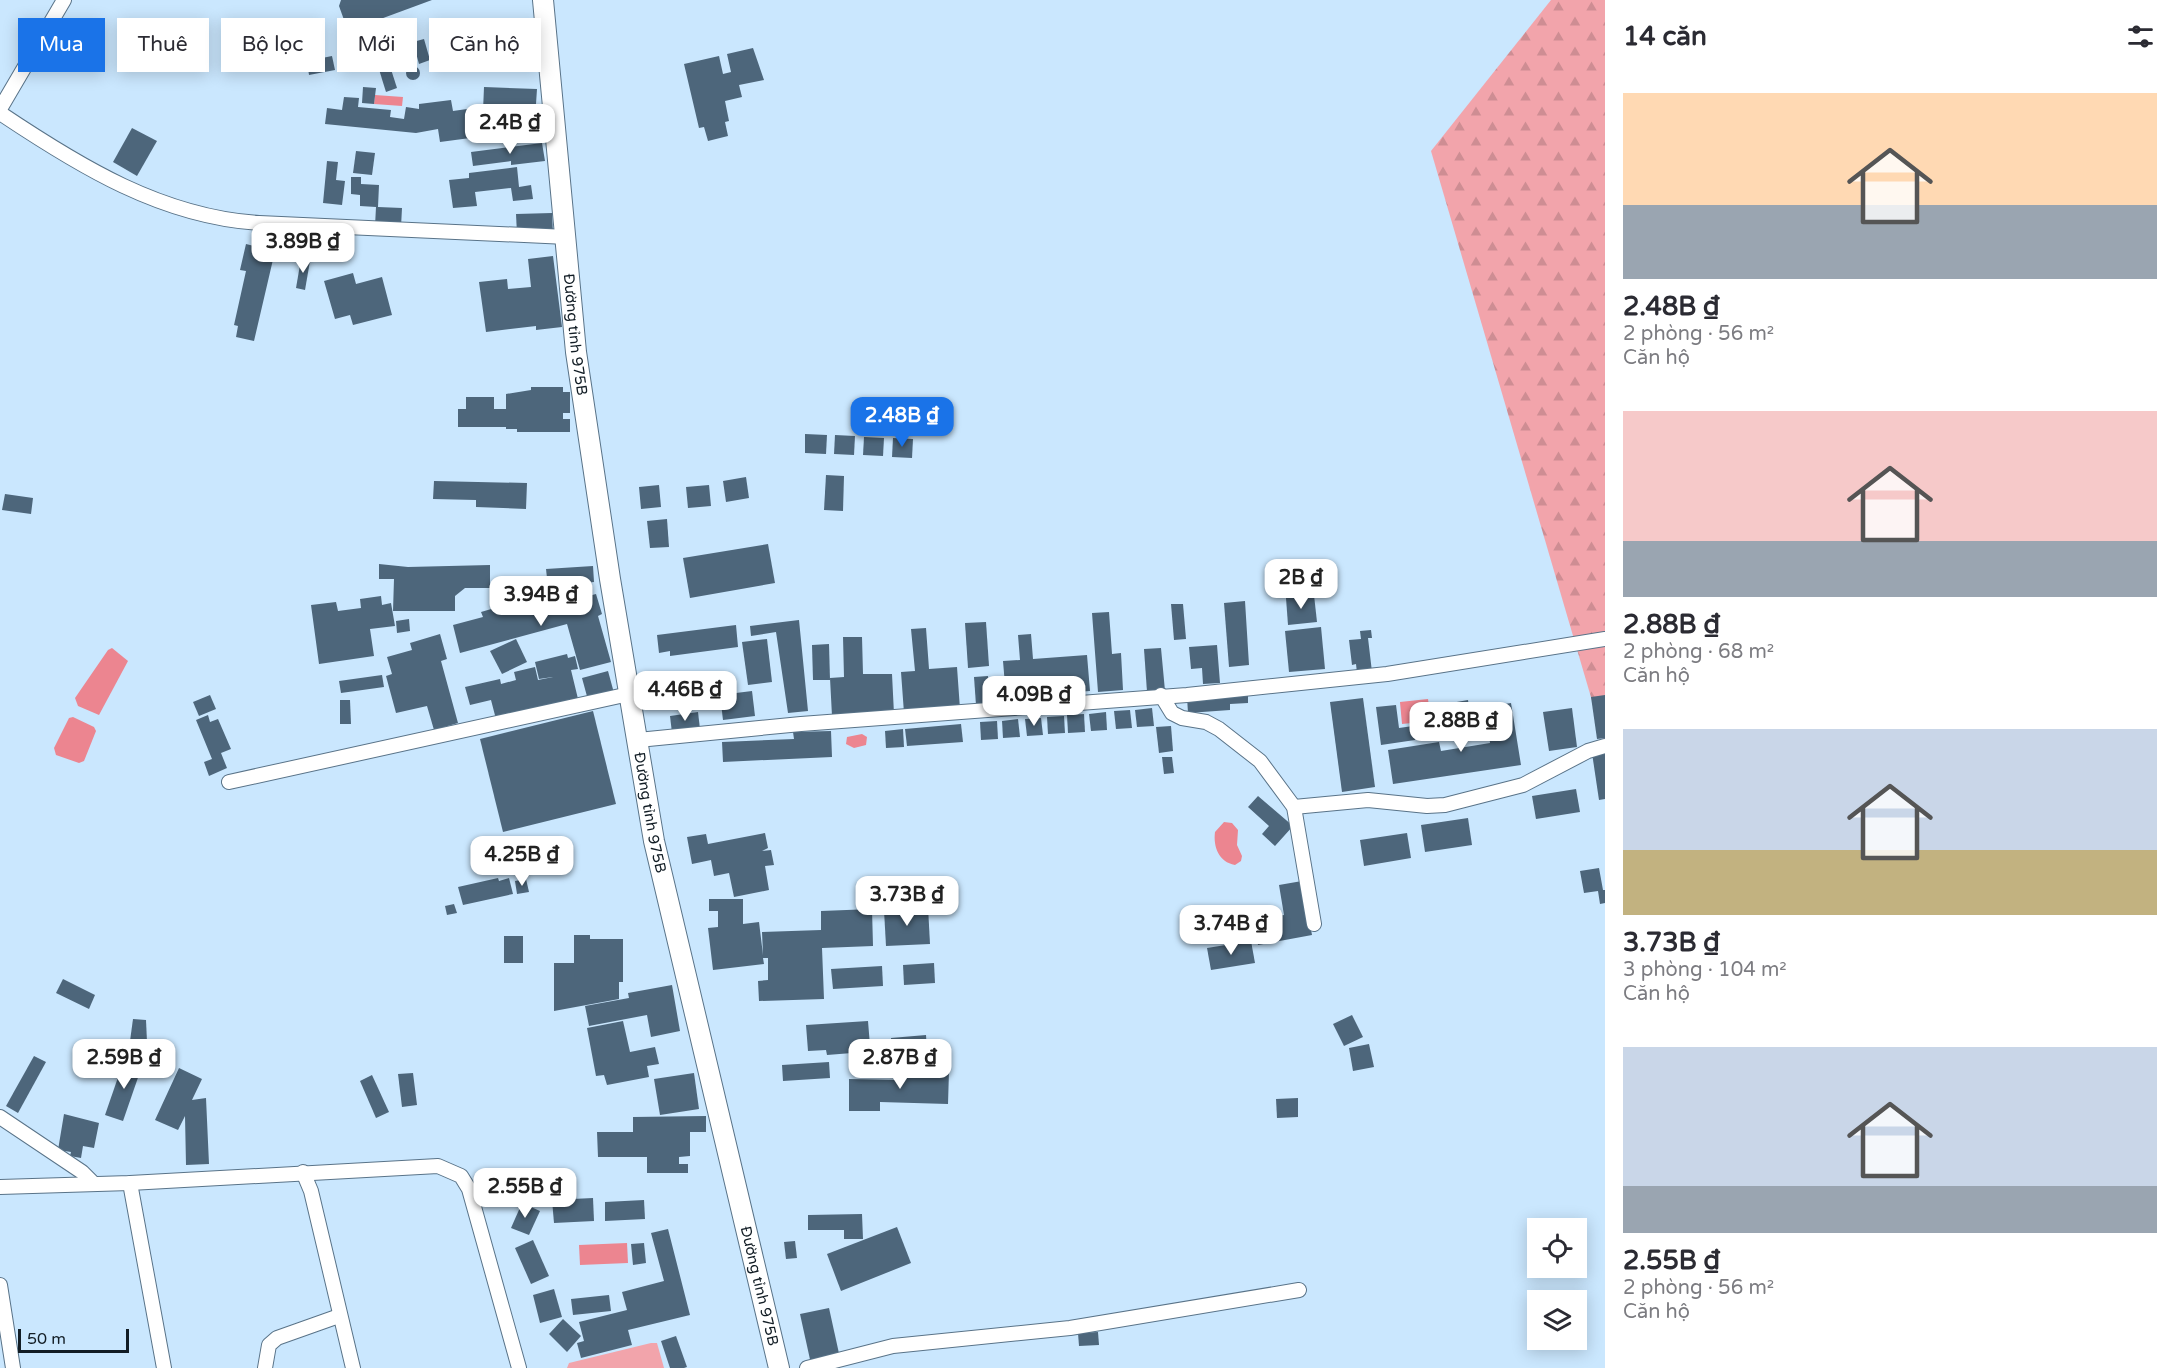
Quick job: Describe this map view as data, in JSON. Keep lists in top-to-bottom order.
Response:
{
  "streets": {
    "main road": ["Đường tỉnh 975B"]
  },
  "scale_bar": "50 m",
  "page": {
    "heading": "14 căn",
    "chip": [
      "Mua",
      "Thuê",
      "Bộ lọc",
      "Mới",
      "Căn hộ"
    ],
    "list": [
      {
        "name": "2.48B ₫",
        "note": "2 phòng · 56 m² · Căn hộ"
      },
      {
        "name": "2.88B ₫",
        "note": "2 phòng · 68 m² · Căn hộ"
      },
      {
        "name": "3.73B ₫",
        "note": "3 phòng · 104 m² · Căn hộ"
      },
      {
        "name": "2.55B ₫",
        "note": "2 phòng · 56 m² · Căn hộ"
      }
    ],
    "price": [
      "2.4B ₫",
      "3.89B ₫",
      "2.48B ₫",
      "2B ₫",
      "3.94B ₫",
      "4.46B ₫",
      "4.09B ₫",
      "2.88B ₫",
      "4.25B ₫",
      "3.73B ₫",
      "3.74B ₫",
      "2.59B ₫",
      "2.87B ₫",
      "2.55B ₫"
    ],
    "scale": "50 m"
  }
}
